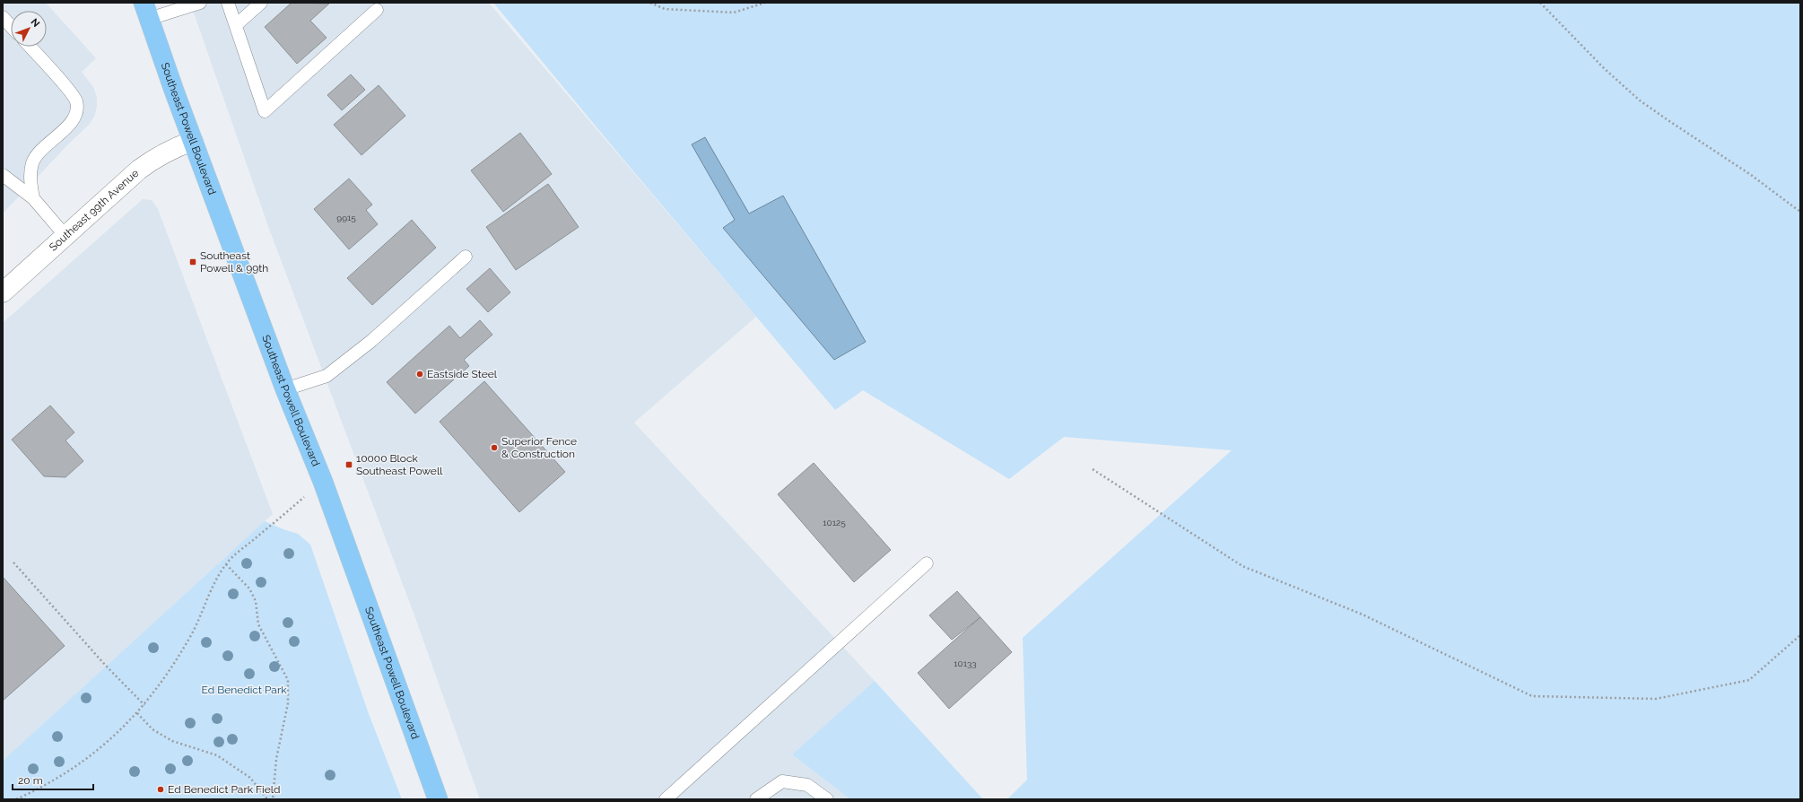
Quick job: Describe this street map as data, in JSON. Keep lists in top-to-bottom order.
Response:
{
  "streets": {
    "main road": ["Southeast Powell Boulevard"],
    "street": ["Southeast 99th Avenue"]
  },
  "crossings": [
    ["Southeast Powell Boulevard", "Southeast 99th Avenue"]
  ],
  "parks": ["Ed Benedict Park"],
  "places": {
    "transit": ["Southeast Powell & 99th", "10000 Block Southeast Powell"],
    "other": ["Eastside Steel", "Superior Fence & Construction", "Ed Benedict Park Field"]
  },
  "house_numbers": ["9915", "10125", "10133"],
  "scale_bar": "20 m",
  "north": "top right"
}
